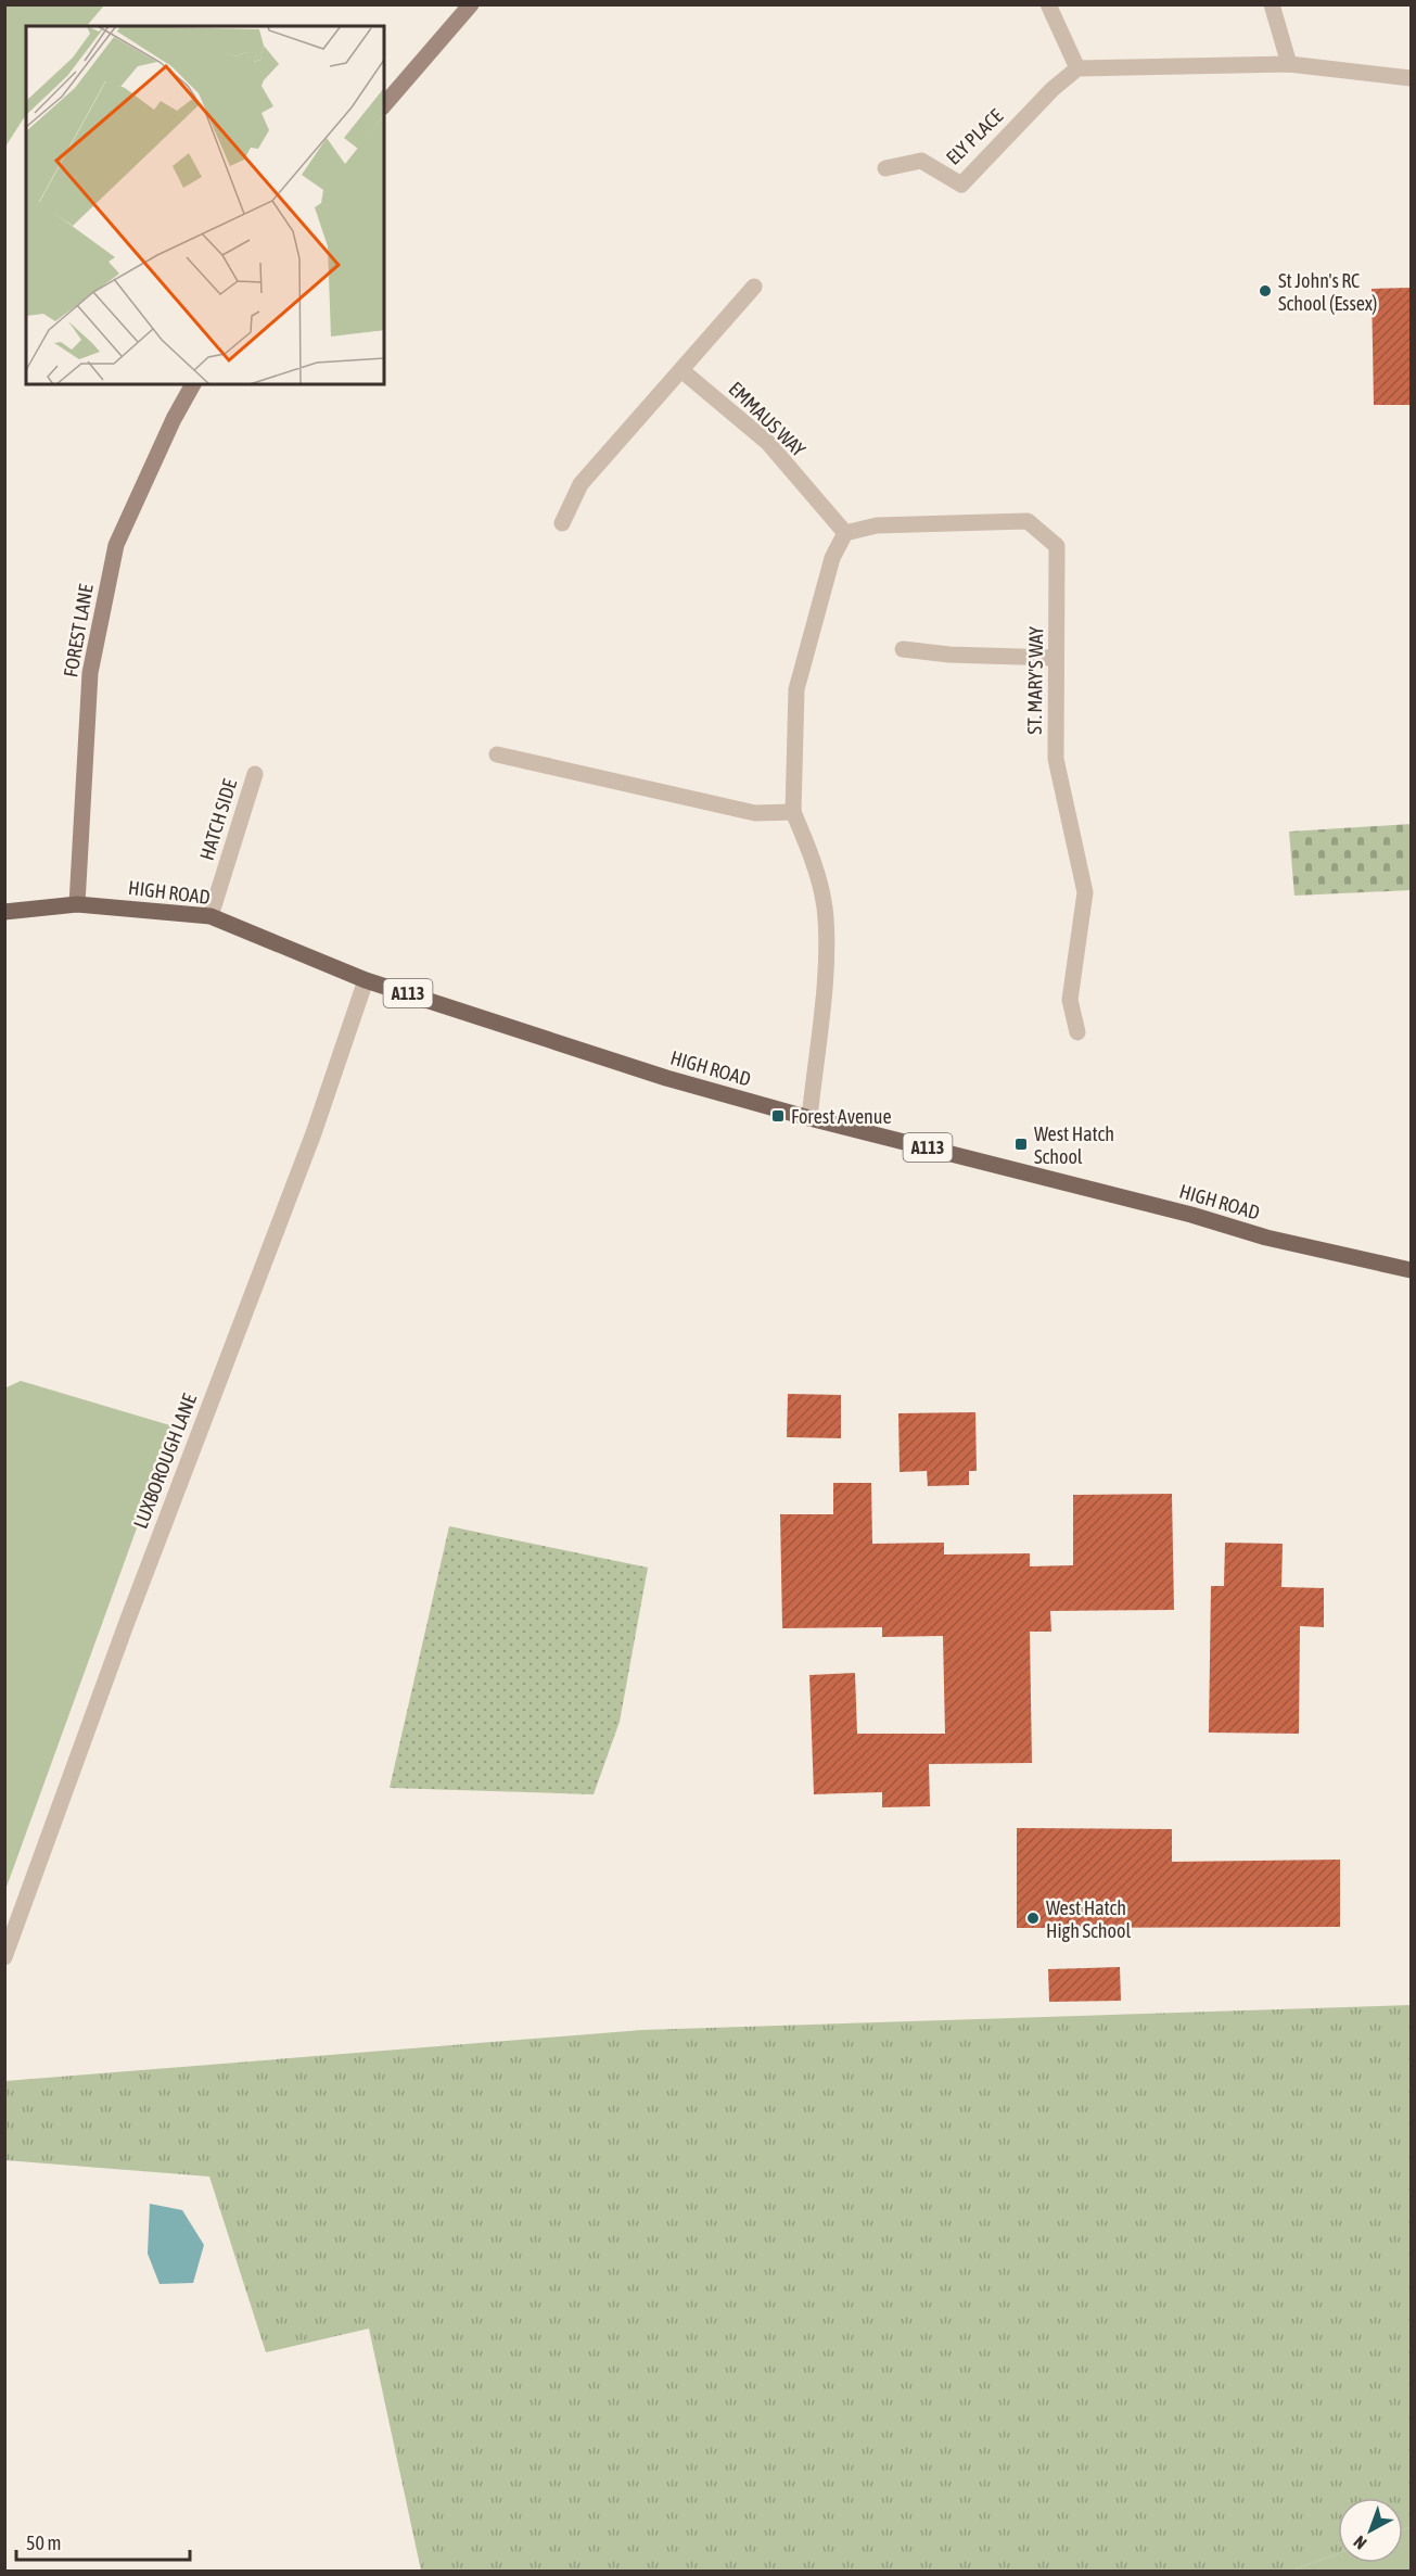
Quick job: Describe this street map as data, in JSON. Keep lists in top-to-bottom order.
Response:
{
  "streets": {
    "main road": ["HIGH ROAD", "A113"],
    "street": [
      "ELY PLACE",
      "EMMAUS WAY",
      "FOREST LANE",
      "ST. MARY'S WAY",
      "HATCH SIDE",
      "LUXBOROUGH LANE"
    ]
  },
  "crossings": [
    ["EMMAUS WAY", "ST. MARY'S WAY"],
    ["FOREST LANE", "HIGH ROAD"],
    ["HATCH SIDE", "HIGH ROAD"],
    ["HIGH ROAD", "LUXBOROUGH LANE"]
  ],
  "places": {
    "other": ["St John's RC School (Essex)", "West Hatch High School"],
    "transit": ["Forest Avenue", "West Hatch School"]
  },
  "scale_bar": "50 m",
  "north": "bottom left"
}
